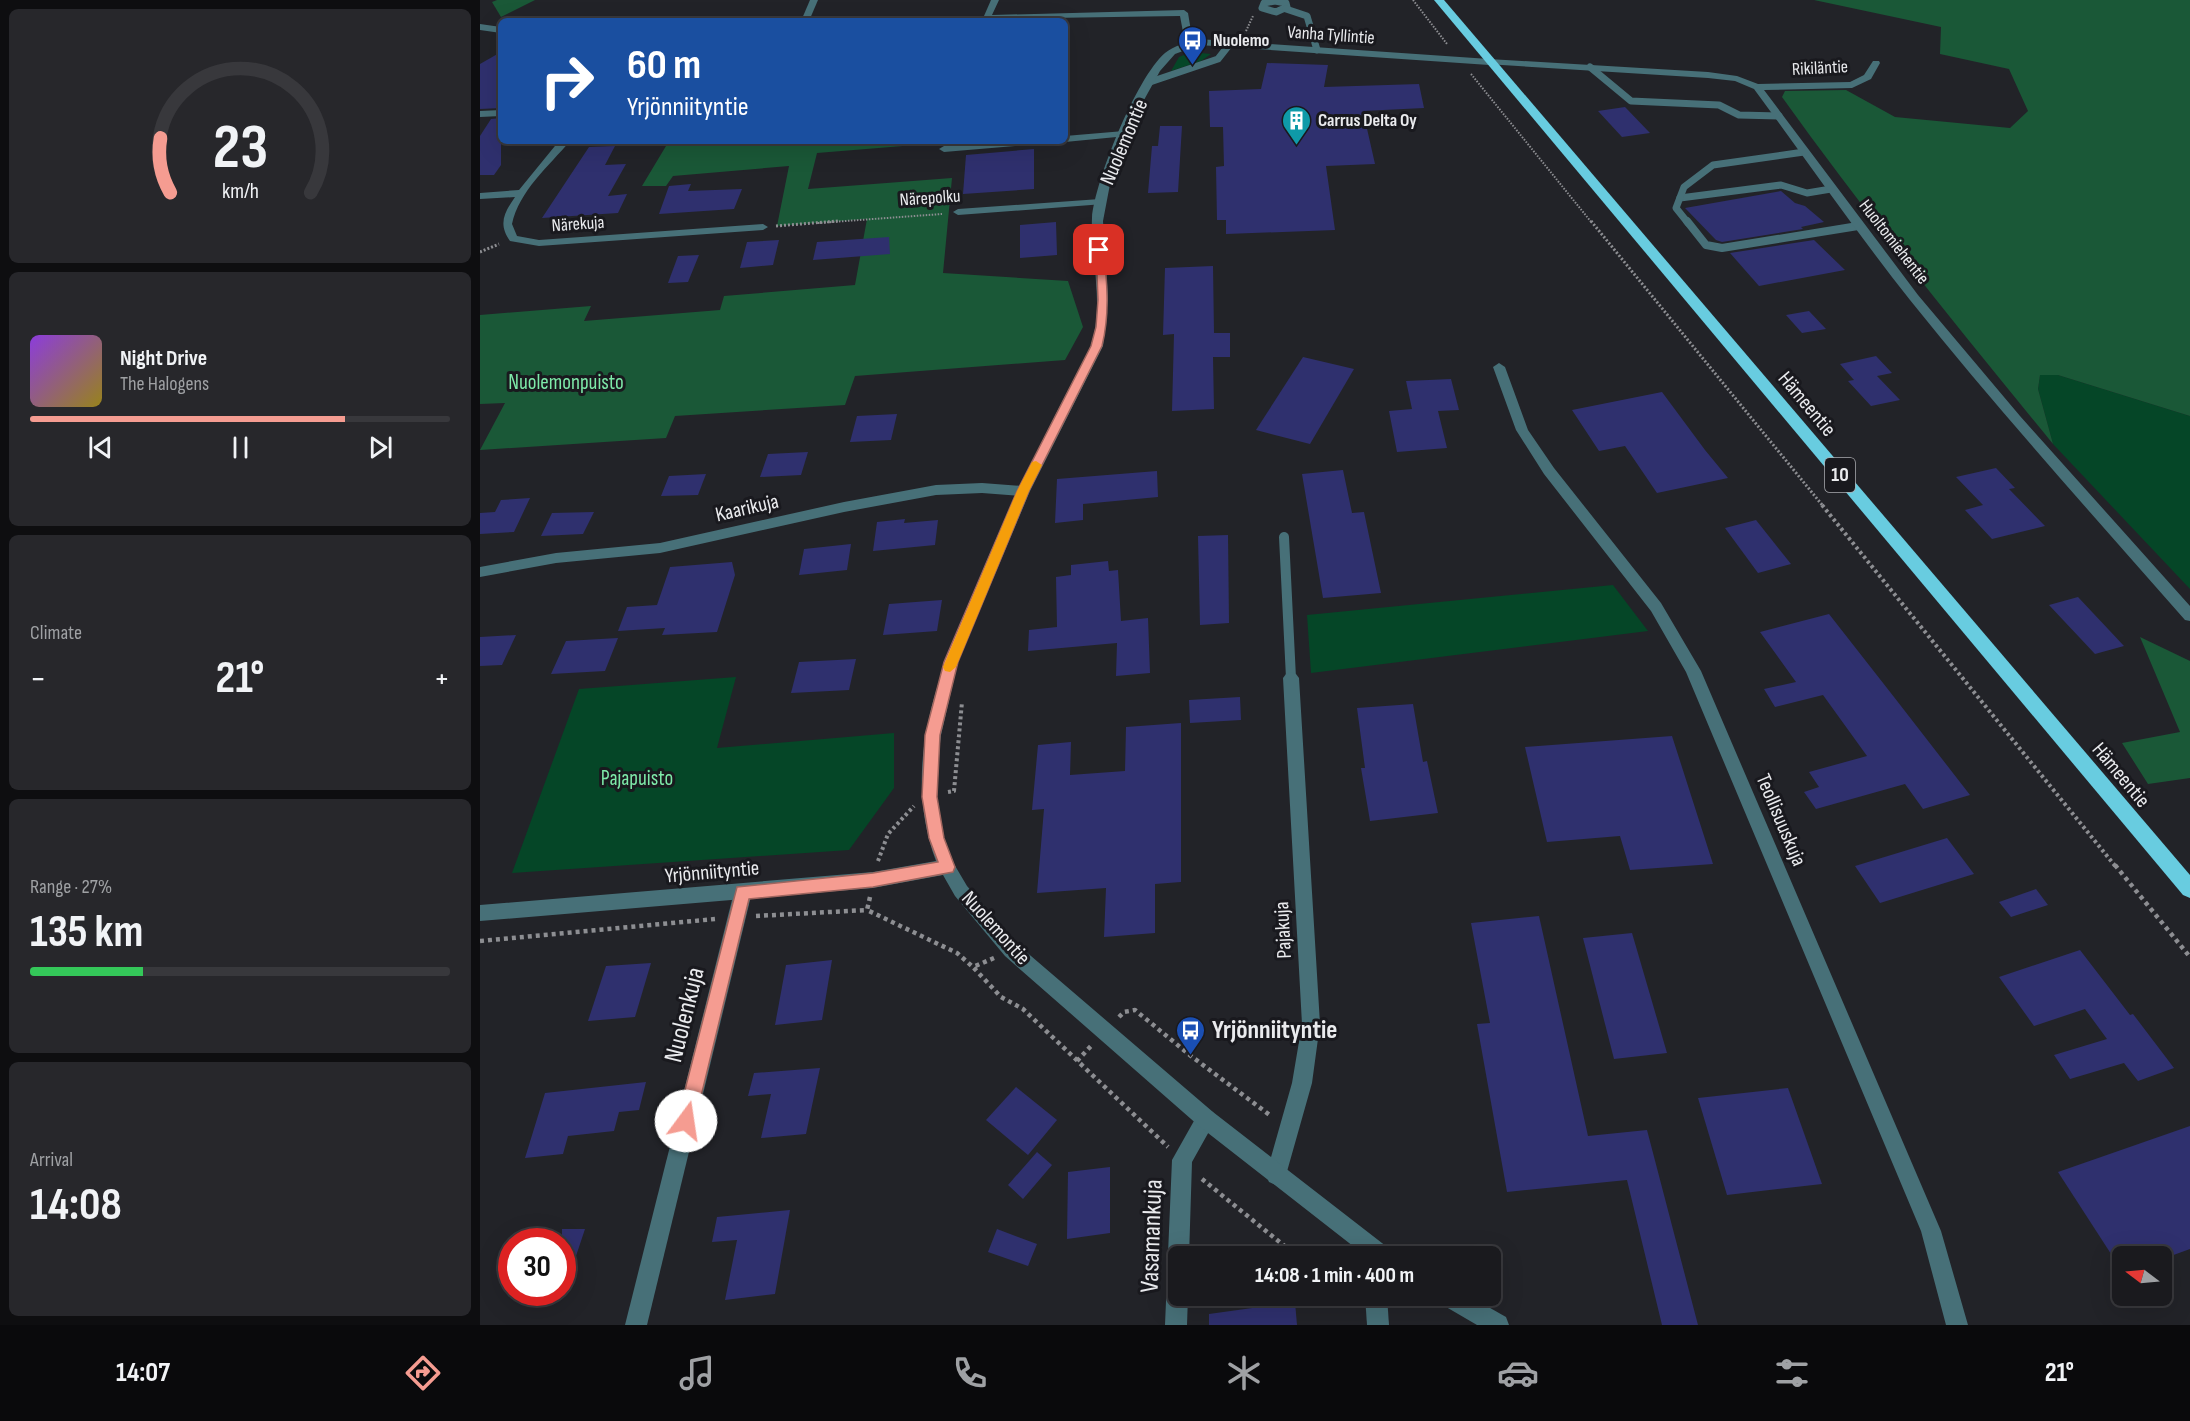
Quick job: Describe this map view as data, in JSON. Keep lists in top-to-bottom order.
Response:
{
  "streets": {
    "highway": ["Hämeentie", "10"],
    "street": [
      "Vanha Tyllintie",
      "Rikiläntie",
      "Nuolemontie",
      "Närepolku",
      "Närekuja",
      "Huoltomiehentie",
      "Kaarikuja",
      "Teollisuuskuja",
      "Yrjönniityntie",
      "Pajakuja",
      "Nuolenkuja",
      "Vasamankuja"
    ]
  },
  "crossings": [
    ["Vanha Tyllintie", "Nuolemontie"],
    ["Vanha Tyllintie", "Hämeentie"],
    ["Rikiläntie", "Huoltomiehentie"],
    ["Nuolemontie", "Närepolku"],
    ["Nuolemontie", "Kaarikuja"],
    ["Nuolemontie", "Yrjönniityntie"],
    ["Nuolemontie", "Pajakuja"],
    ["Nuolemontie", "Vasamankuja"],
    ["Närepolku", "Närekuja"],
    ["Yrjönniityntie", "Nuolenkuja"]
  ],
  "parks": ["Nuolemonpuisto", "Pajapuisto"],
  "places": {
    "bus stop": ["Nuolemo", "Yrjönniityntie"],
    "building": ["Carrus Delta Oy"]
  },
  "north": "left",
  "page": {
    "turn": ["60 m", "Yrjönniityntie"],
    "song": ["Night Drive", "The Halogens"],
    "tile": [
      "Climate",
      ["Range · 27%", "135 km"],
      ["Arrival", "14:08"]
    ],
    "heat": ["−", "21°", "+"],
    "limit": "30",
    "trip": "14:08 · 1 min · 400 m",
    "tabs": ["14:07", "21°"],
    "gauge": ["23", "km/h"]
  }
}
